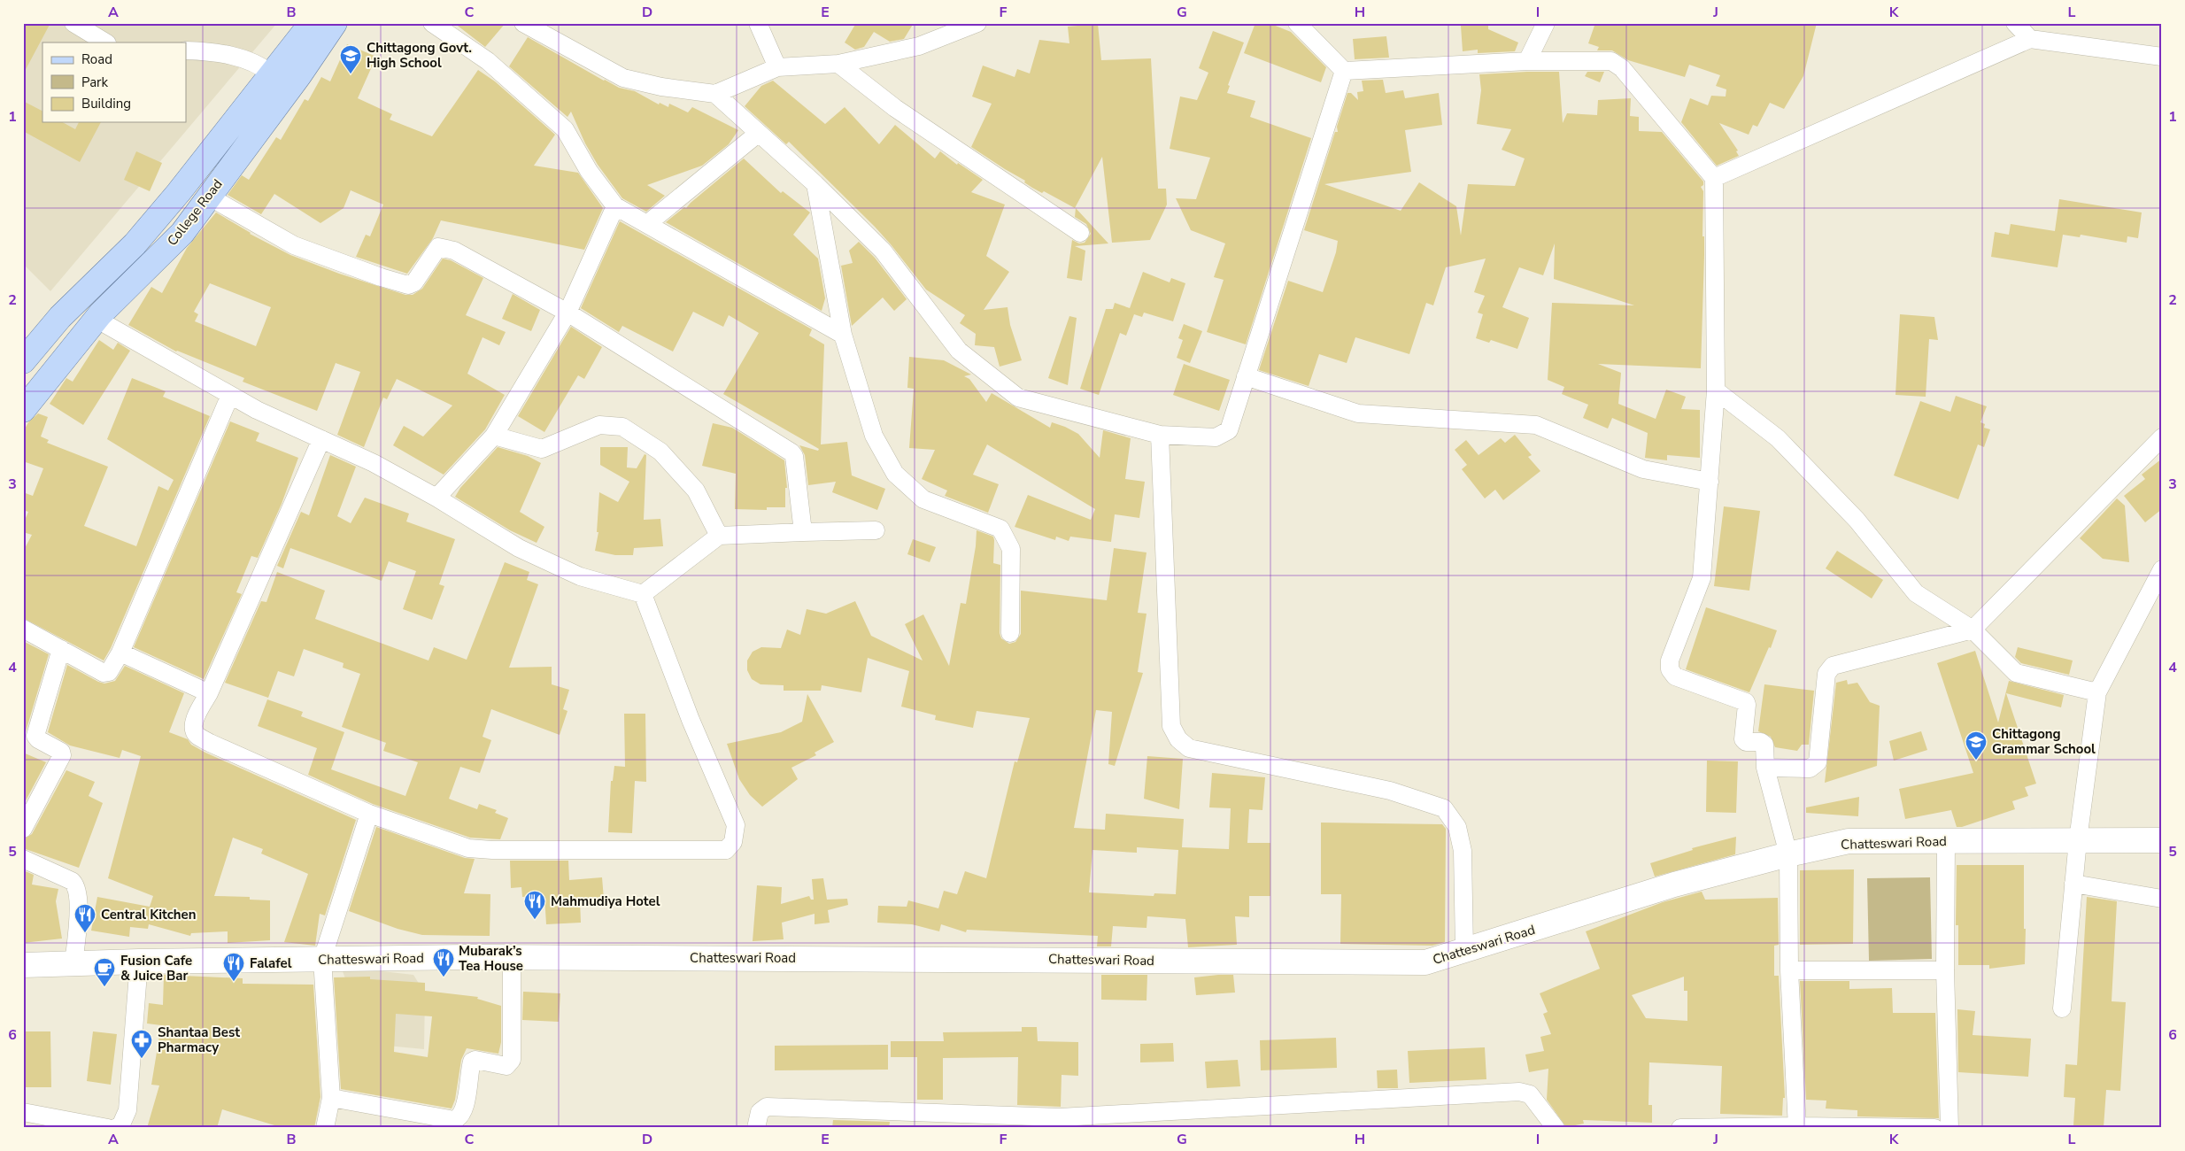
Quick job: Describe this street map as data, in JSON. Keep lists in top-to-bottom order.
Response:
{
  "streets": {
    "main road": ["College Road", "Chatteswari Road"]
  },
  "places": {
    "school or university": ["Chittagong Govt. High School", "Chittagong Grammar School"],
    "restaurant": [
      "Mahmudiya Hotel",
      "Central Kitchen",
      "Mubarak’s Tea House",
      "Falafel"
    ],
    "cafe": ["Fusion Cafe & Juice Bar"],
    "pharmacy": ["Shantaa Best Pharmacy"]
  },
  "legend": ["Road", "Park", "Building"],
  "grid": {
    "columns": [
      "A",
      "B",
      "C",
      "D",
      "E",
      "F",
      "G",
      "H",
      "I",
      "J",
      "K",
      "L"
    ],
    "rows": [
      "1",
      "2",
      "3",
      "4",
      "5",
      "6"
    ]
  }
}
